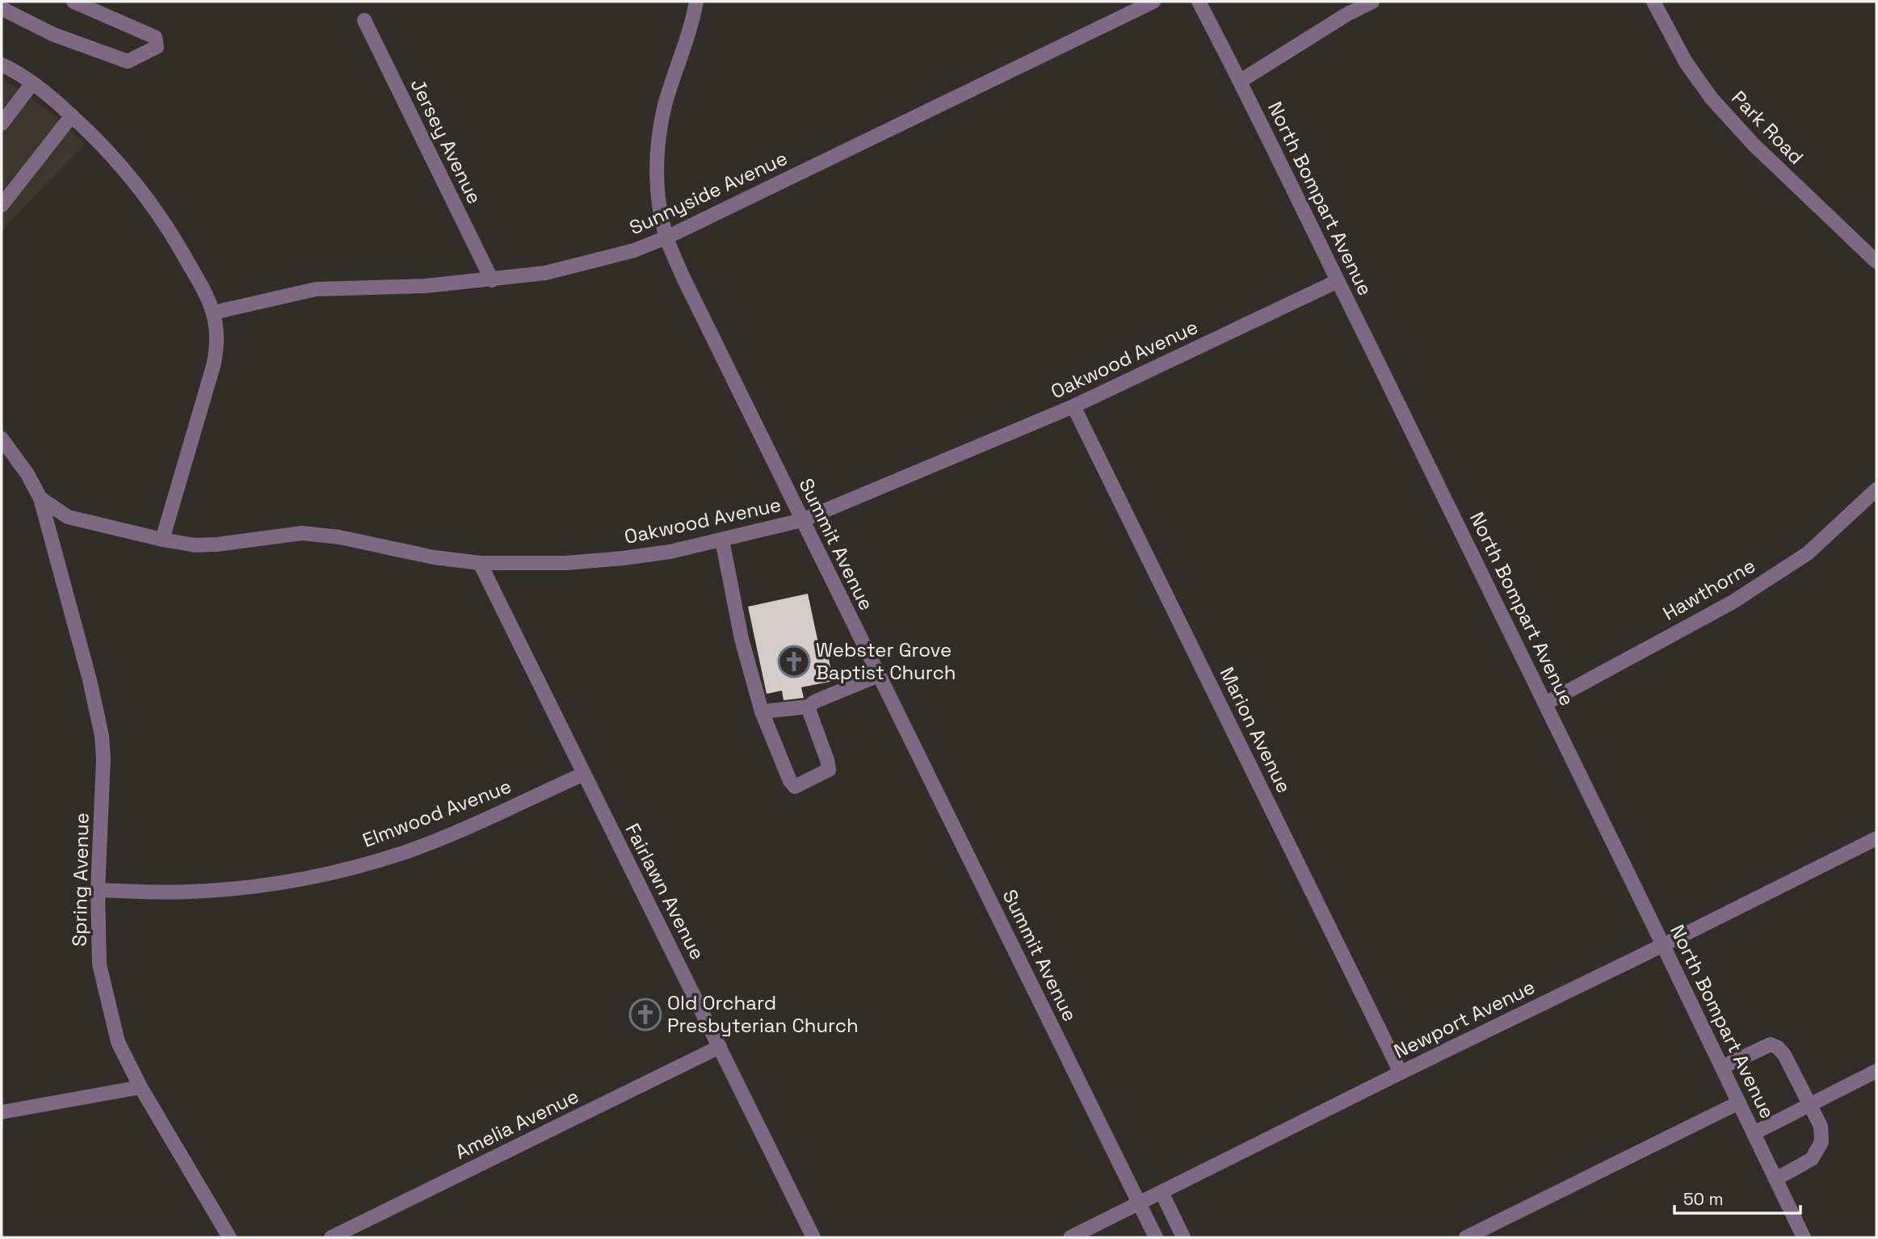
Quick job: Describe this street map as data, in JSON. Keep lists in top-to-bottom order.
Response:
{
  "streets": {
    "street": [
      "Park Road",
      "Jersey Avenue",
      "Sunnyside Avenue",
      "North Bompart Avenue",
      "Oakwood Avenue",
      "Summit Avenue",
      "Hawthorne",
      "Marion Avenue",
      "Elmwood Avenue",
      "Spring Avenue",
      "Fairlawn Avenue",
      "Newport Avenue",
      "Amelia Avenue"
    ]
  },
  "crossings": [
    ["Jersey Avenue", "Sunnyside Avenue"],
    ["Sunnyside Avenue", "Summit Avenue"],
    ["North Bompart Avenue", "Oakwood Avenue"],
    ["North Bompart Avenue", "Hawthorne"],
    ["North Bompart Avenue", "Newport Avenue"],
    ["Oakwood Avenue", "Summit Avenue"],
    ["Oakwood Avenue", "Marion Avenue"],
    ["Oakwood Avenue", "Spring Avenue"],
    ["Oakwood Avenue", "Fairlawn Avenue"],
    ["Summit Avenue", "Newport Avenue"],
    ["Marion Avenue", "Newport Avenue"],
    ["Elmwood Avenue", "Spring Avenue"],
    ["Elmwood Avenue", "Fairlawn Avenue"],
    ["Fairlawn Avenue", "Amelia Avenue"]
  ],
  "places": {
    "church": ["Webster Grove Baptist Church", "Old Orchard Presbyterian Church"]
  },
  "scale_bar": "50 m"
}
